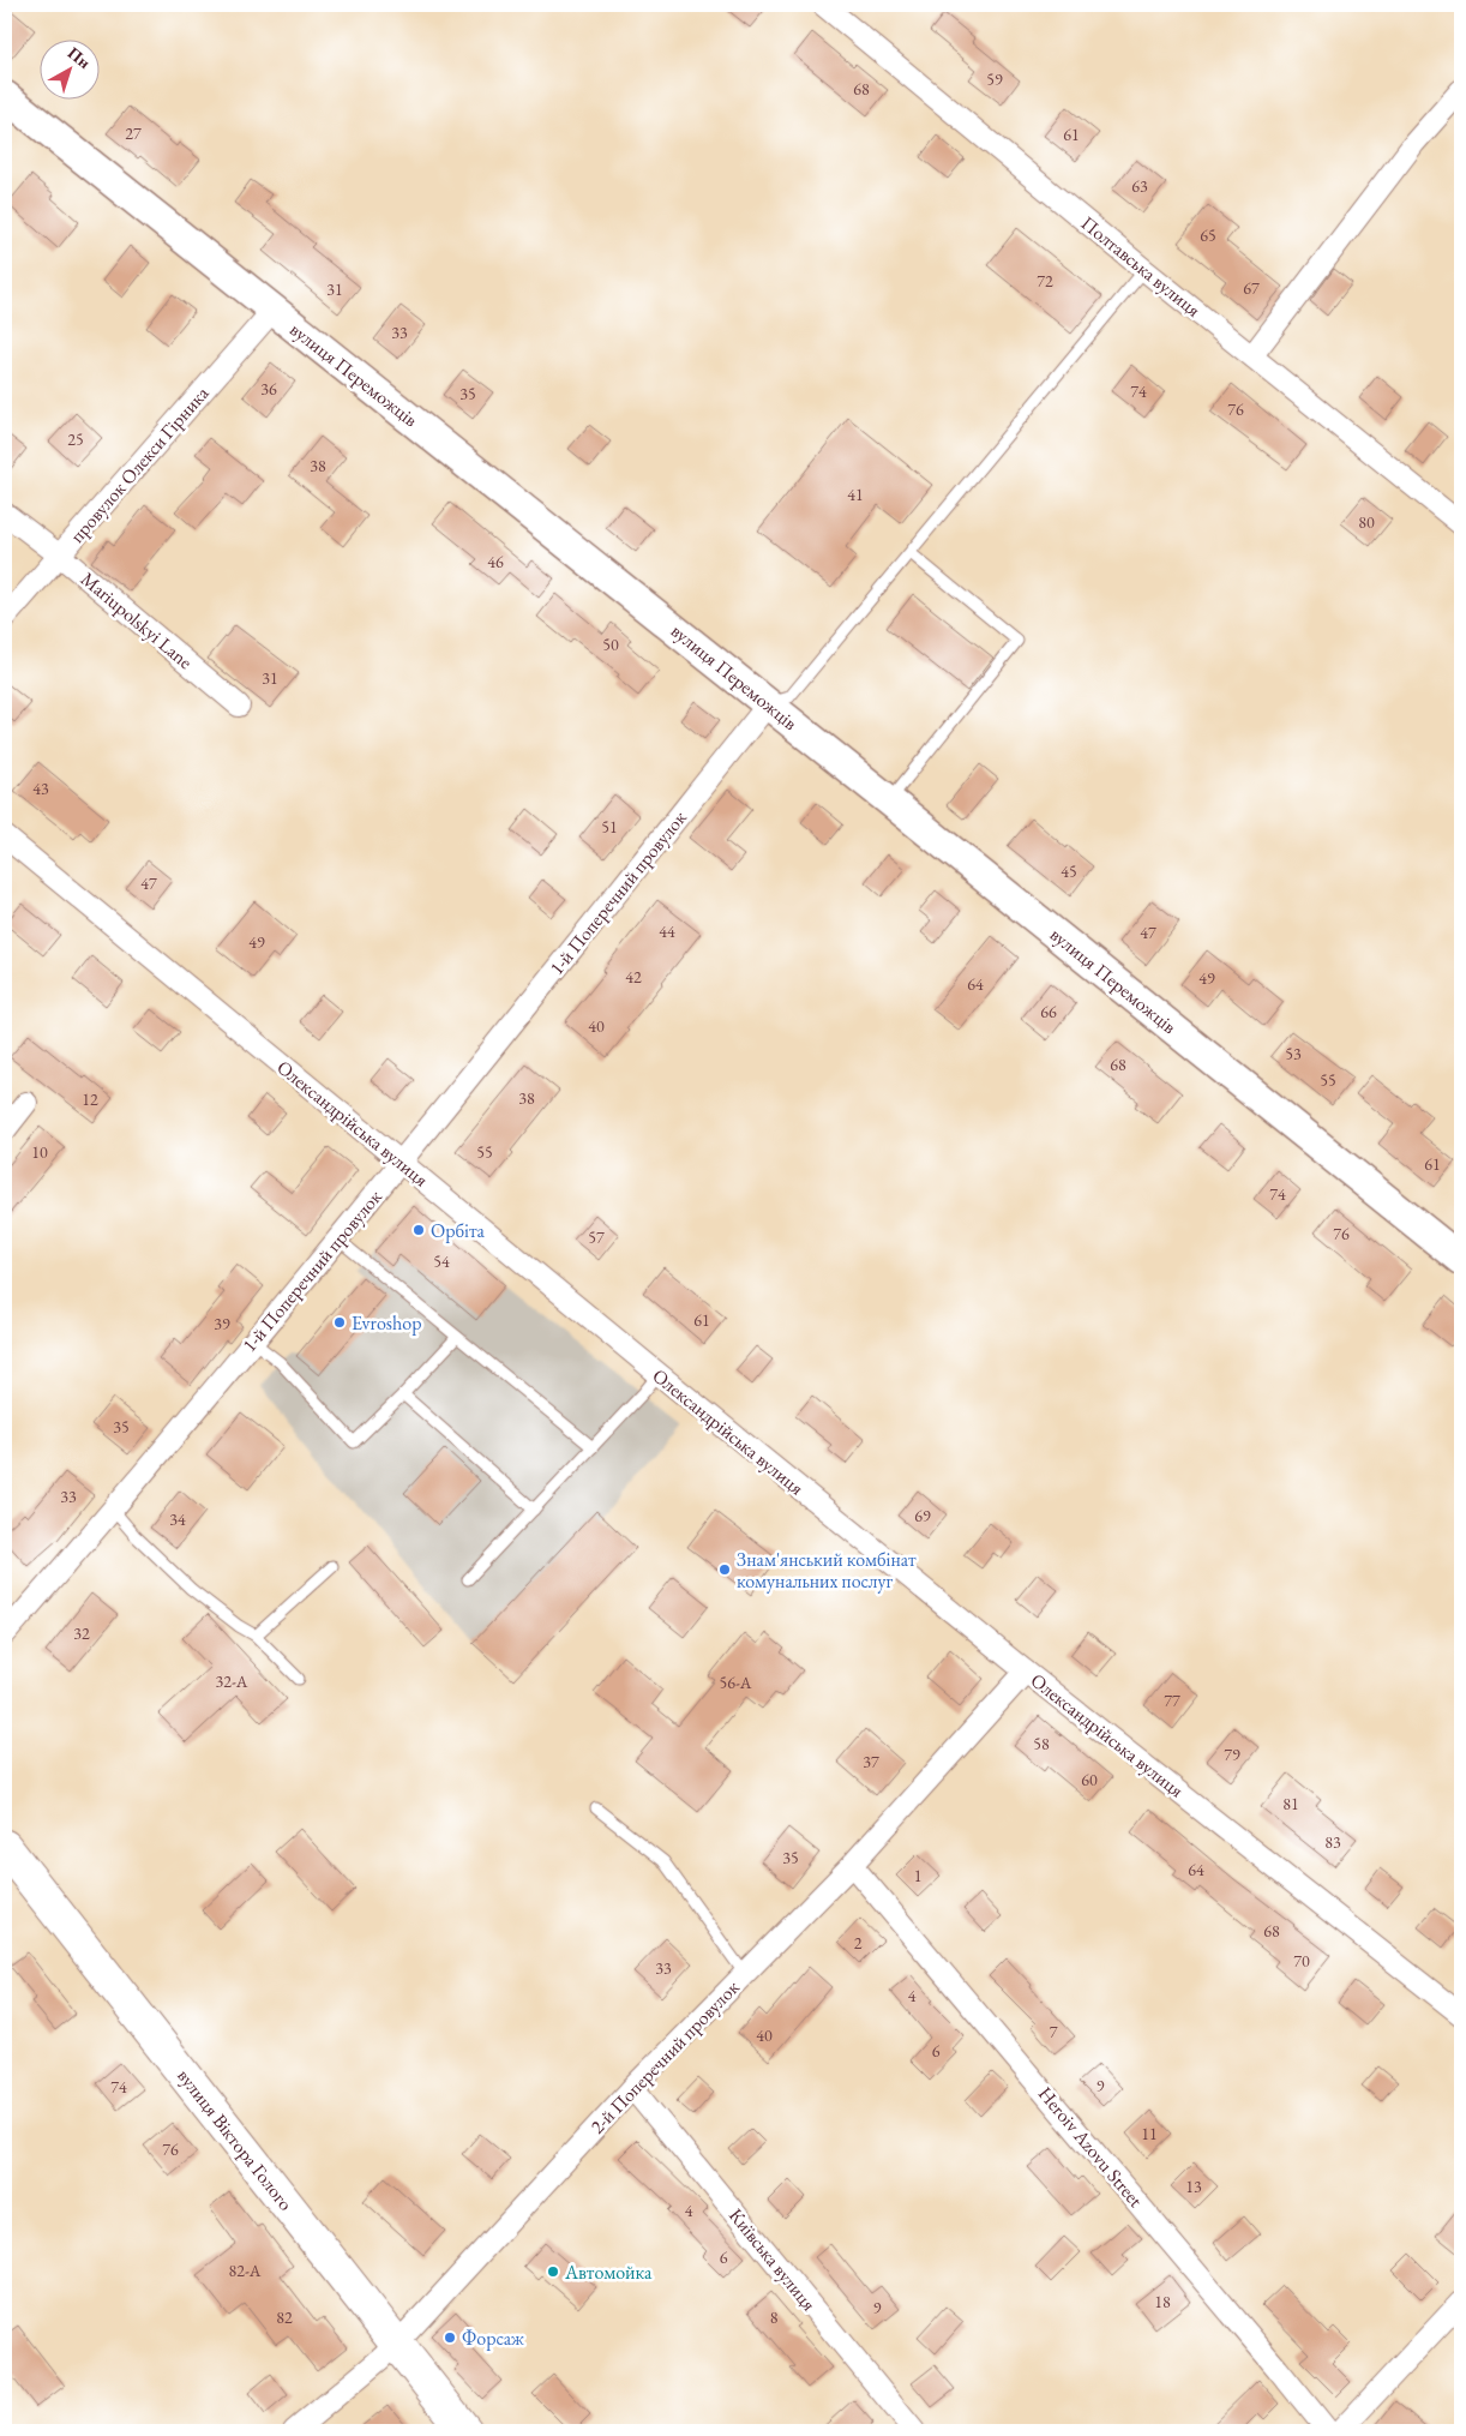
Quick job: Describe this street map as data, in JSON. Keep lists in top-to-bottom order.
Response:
{
  "streets": {
    "main road": ["вулиця Віктора Голого"],
    "street": [
      "Полтавська вулиця",
      "вулиця Переможців",
      "провулок Олекси Гірника",
      "Mariupolskyi Lane",
      "1-й Поперечний провулок",
      "Олександрійська вулиця",
      "2-й Поперечний провулок",
      "Heroiv Azovu Street",
      "Київська вулиця"
    ]
  },
  "crossings": [
    ["вулиця Переможців", "провулок Олекси Гірника"],
    ["вулиця Переможців", "1-й Поперечний провулок"],
    ["провулок Олекси Гірника", "Mariupolskyi Lane"],
    ["1-й Поперечний провулок", "Олександрійська вулиця"],
    ["Олександрійська вулиця", "2-й Поперечний провулок"],
    ["2-й Поперечний провулок", "вулиця Віктора Голого"],
    ["2-й Поперечний провулок", "Heroiv Azovu Street"],
    ["2-й Поперечний провулок", "Київська вулиця"]
  ],
  "places": [
    "Орбіта",
    "Evroshop",
    "Знам'янський комбінат комунальних послуг",
    "Автомойка",
    "Форсаж"
  ],
  "house_numbers": [
    "59",
    "68",
    "27",
    "61",
    "63",
    "65",
    "72",
    "67",
    "31",
    "33",
    "36",
    "74",
    "35",
    "76",
    "25",
    "38",
    "41",
    "80",
    "46",
    "50",
    "31",
    "43",
    "51",
    "45",
    "47",
    "44",
    "47",
    "49",
    "42",
    "49",
    "64",
    "66",
    "40",
    "53",
    "68",
    "55",
    "38",
    "12",
    "10",
    "55",
    "61",
    "74",
    "76",
    "57",
    "54",
    "61",
    "39",
    "35",
    "33",
    "69",
    "34",
    "32",
    "32-А",
    "56-А",
    "77",
    "58",
    "79",
    "37",
    "60",
    "81",
    "83",
    "35",
    "64",
    "1",
    "68",
    "2",
    "70",
    "33",
    "4",
    "7",
    "40",
    "6",
    "9",
    "74",
    "11",
    "76",
    "13",
    "4",
    "6",
    "82-А",
    "18",
    "9",
    "82",
    "8"
  ],
  "north": "top right"
}
